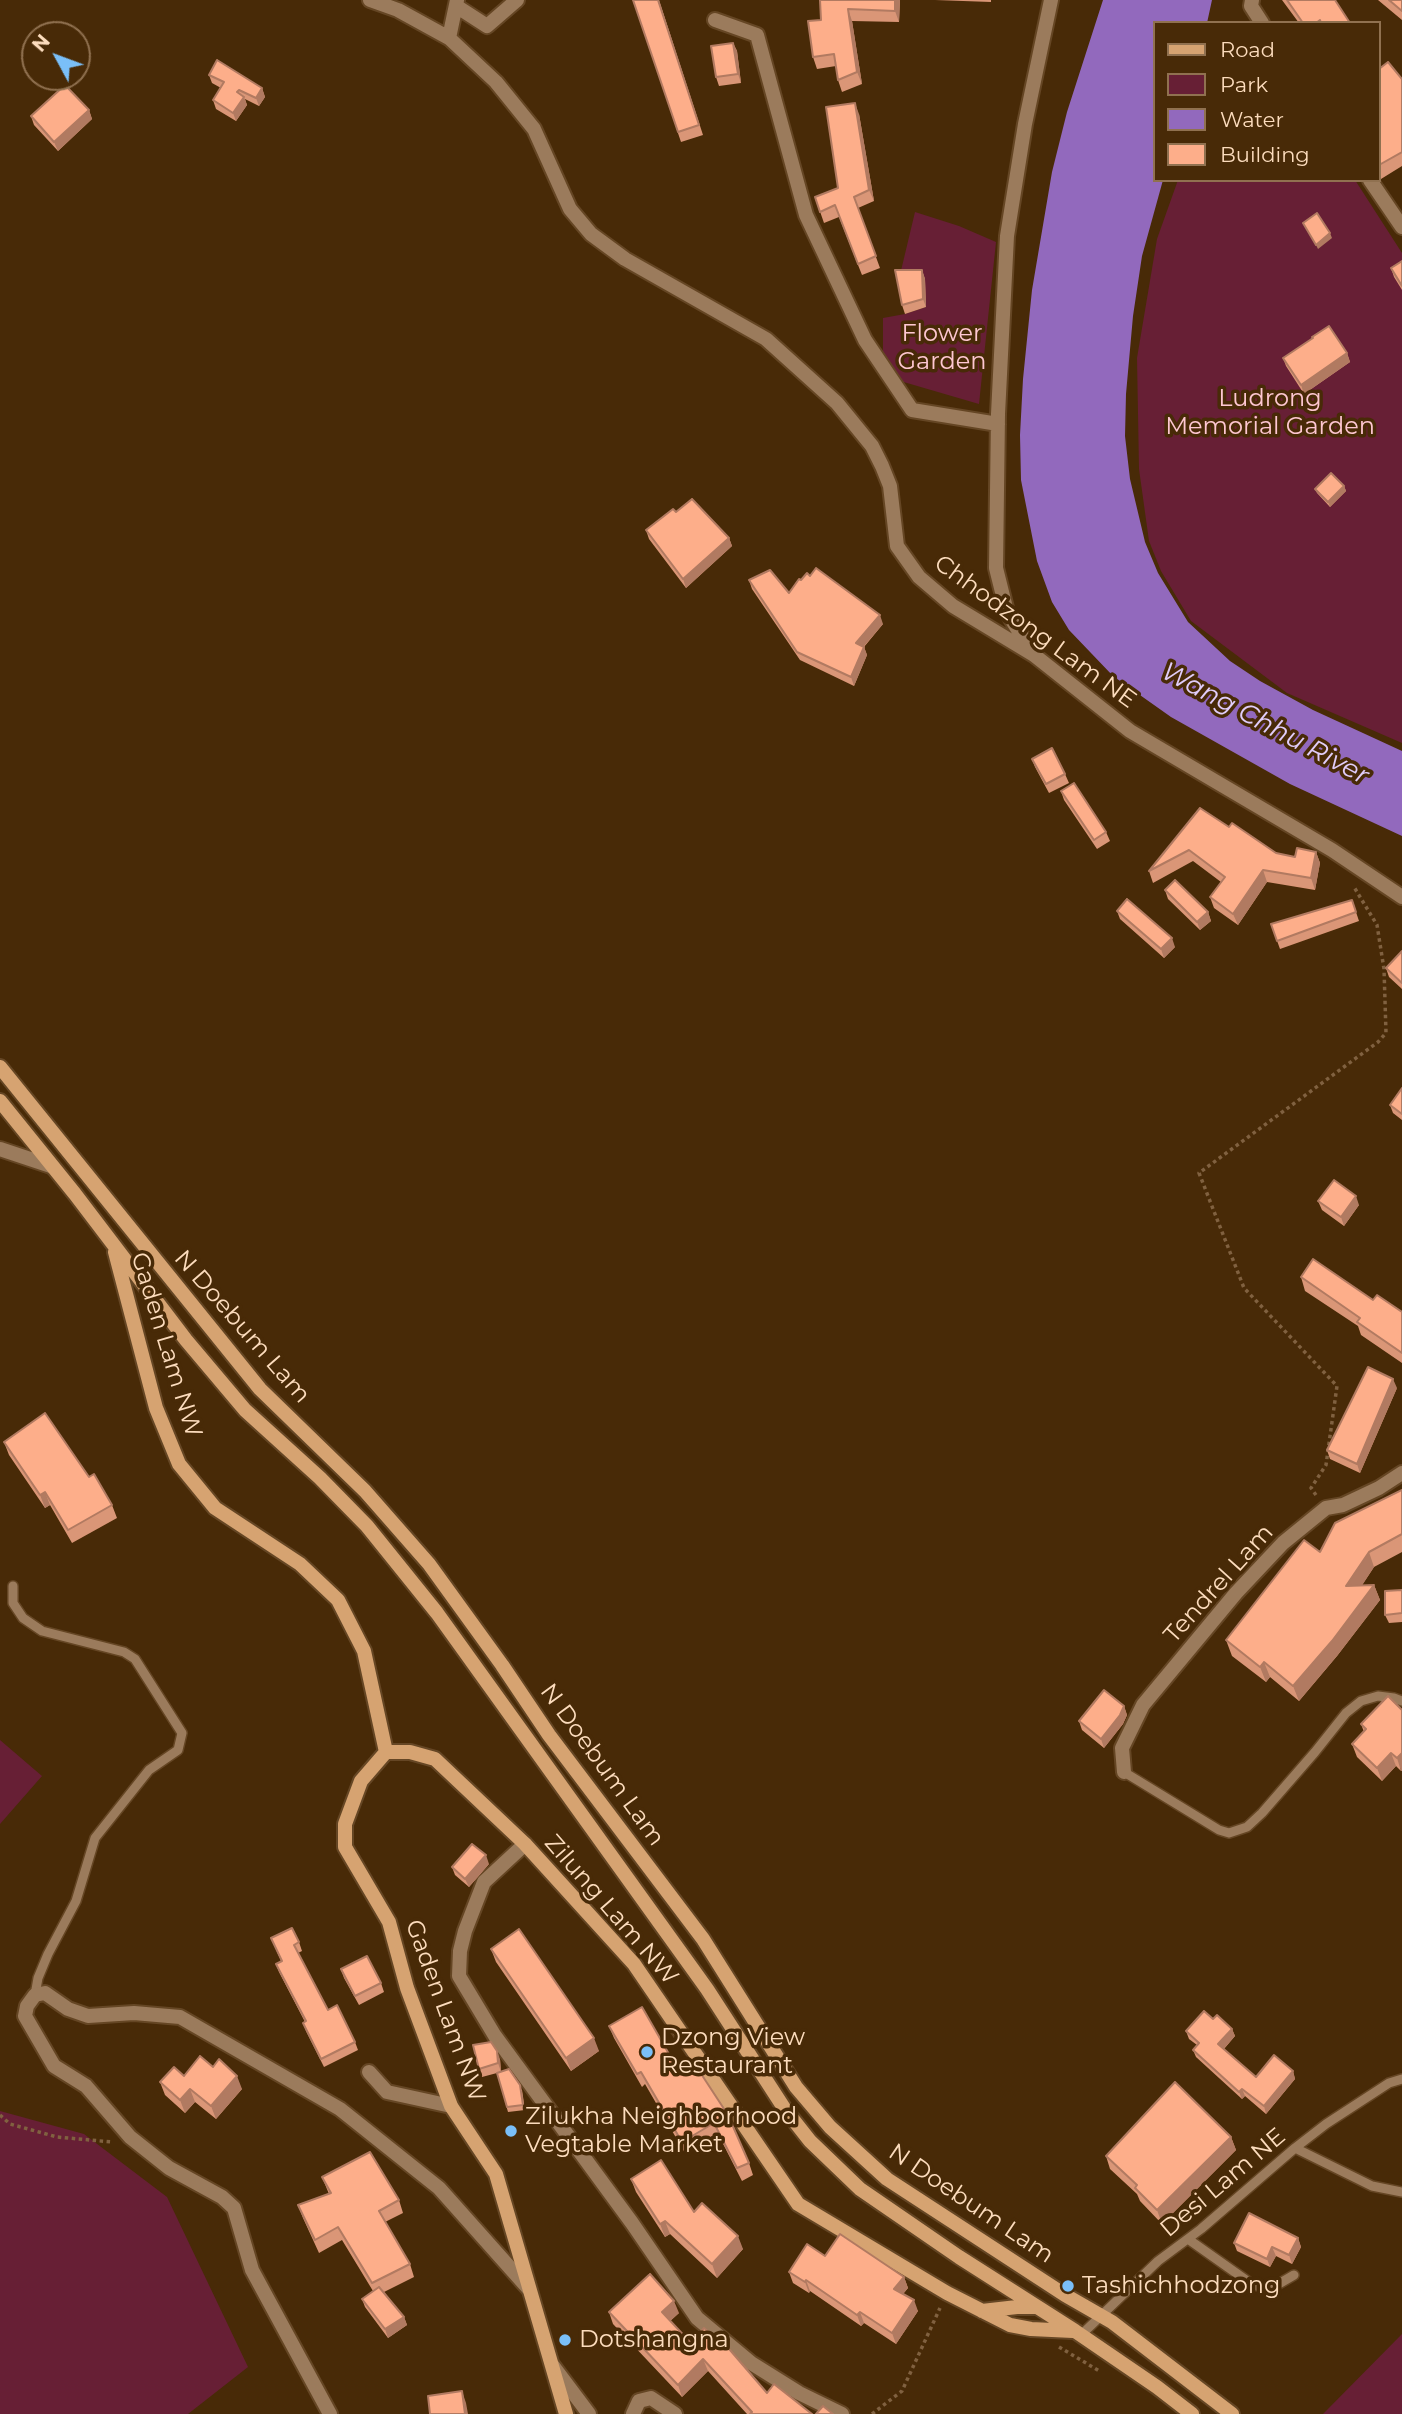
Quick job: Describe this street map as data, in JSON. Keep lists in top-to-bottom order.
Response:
{
  "streets": {
    "main road": ["N Doebum Lam", "Gaden Lam NW", "Zilung Lam NW"],
    "street": ["Chhodzong Lam NE", "Tendrel Lam"],
    "lane": ["Desi Lam NE"]
  },
  "crossings": [
    ["N Doebum Lam", "Gaden Lam NW"],
    ["N Doebum Lam", "Zilung Lam NW"],
    ["N Doebum Lam", "Desi Lam NE"],
    ["Zilung Lam NW", "Desi Lam NE"]
  ],
  "water": ["Wang Chhu River"],
  "parks": ["Flower Garden", "Ludrong Memorial Garden"],
  "places": [
    "Dzong View Restaurant",
    "Zilukha Neighborhood Vegtable Market",
    "Tashichhodzong",
    "Dotshangna"
  ],
  "legend": [
    "Road",
    "Park",
    "Water",
    "Building"
  ],
  "north": "top left"
}
